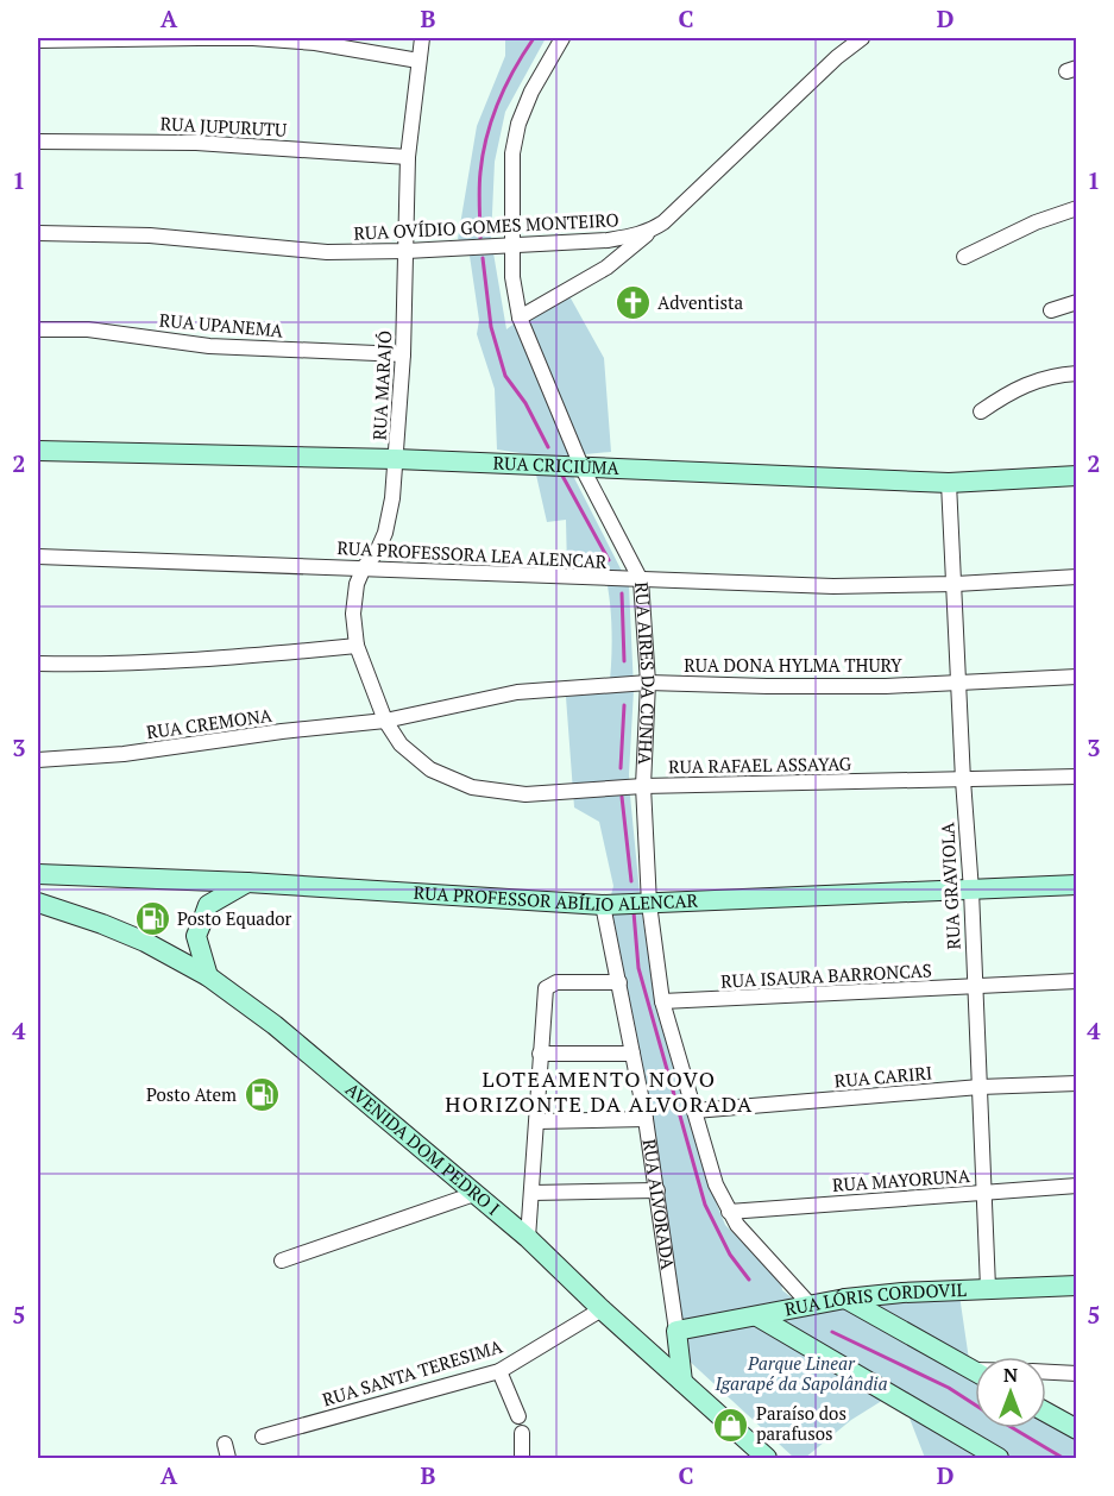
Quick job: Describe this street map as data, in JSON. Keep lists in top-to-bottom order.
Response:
{
  "streets": {
    "street": [
      "RUA JUPURUTU",
      "RUA OVÍDIO GOMES MONTEIRO",
      "RUA UPANEMA",
      "RUA MARAJÓ",
      "RUA CRICIÚMA",
      "RUA PROFESSORA LEA ALENCAR",
      "RUA DONA HYLMA THURY",
      "RUA AIRES DA CUNHA",
      "RUA CREMONA",
      "RUA RAFAEL ASSAYAG",
      "RUA GRAVIOLA",
      "RUA PROFESSOR ABÍLIO ALENCAR",
      "RUA ISAURA BARRONCAS",
      "RUA CARIRI",
      "AVENIDA DOM PEDRO I",
      "RUA MAYORUNA",
      "RUA ALVORADA",
      "RUA LÓRIS CORDOVIL",
      "RUA SANTA TERESIMA"
    ]
  },
  "crossings": [
    ["RUA JUPURUTU", "RUA MARAJÓ"],
    ["RUA OVÍDIO GOMES MONTEIRO", "RUA MARAJÓ"],
    ["RUA OVÍDIO GOMES MONTEIRO", "RUA AIRES DA CUNHA"],
    ["RUA UPANEMA", "RUA MARAJÓ"],
    ["RUA MARAJÓ", "RUA CRICIÚMA"],
    ["RUA MARAJÓ", "RUA PROFESSORA LEA ALENCAR"],
    ["RUA MARAJÓ", "RUA DONA HYLMA THURY"],
    ["RUA MARAJÓ", "RUA CREMONA"],
    ["RUA MARAJÓ", "RUA RAFAEL ASSAYAG"],
    ["RUA CRICIÚMA", "RUA AIRES DA CUNHA"],
    ["RUA CRICIÚMA", "RUA GRAVIOLA"],
    ["RUA PROFESSORA LEA ALENCAR", "RUA AIRES DA CUNHA"],
    ["RUA PROFESSORA LEA ALENCAR", "RUA GRAVIOLA"],
    ["RUA DONA HYLMA THURY", "RUA AIRES DA CUNHA"],
    ["RUA DONA HYLMA THURY", "RUA CREMONA"],
    ["RUA DONA HYLMA THURY", "RUA RAFAEL ASSAYAG"],
    ["RUA DONA HYLMA THURY", "RUA GRAVIOLA"],
    ["RUA AIRES DA CUNHA", "RUA RAFAEL ASSAYAG"],
    ["RUA AIRES DA CUNHA", "RUA PROFESSOR ABÍLIO ALENCAR"],
    ["RUA AIRES DA CUNHA", "RUA ISAURA BARRONCAS"],
    ["RUA AIRES DA CUNHA", "RUA CARIRI"],
    ["RUA AIRES DA CUNHA", "RUA MAYORUNA"],
    ["RUA AIRES DA CUNHA", "RUA LÓRIS CORDOVIL"],
    ["RUA CREMONA", "RUA RAFAEL ASSAYAG"],
    ["RUA RAFAEL ASSAYAG", "RUA GRAVIOLA"],
    ["RUA GRAVIOLA", "RUA PROFESSOR ABÍLIO ALENCAR"],
    ["RUA GRAVIOLA", "RUA ISAURA BARRONCAS"],
    ["RUA GRAVIOLA", "RUA CARIRI"],
    ["RUA GRAVIOLA", "RUA MAYORUNA"],
    ["RUA GRAVIOLA", "RUA LÓRIS CORDOVIL"],
    ["RUA PROFESSOR ABÍLIO ALENCAR", "RUA ALVORADA"],
    ["AVENIDA DOM PEDRO I", "RUA ALVORADA"],
    ["AVENIDA DOM PEDRO I", "RUA SANTA TERESIMA"],
    ["RUA ALVORADA", "RUA LÓRIS CORDOVIL"]
  ],
  "districts": ["LOTEAMENTO NOVO HORIZONTE DA ALVORADA"],
  "parks": ["Parque Linear Igarapé da Sapolândia"],
  "places": {
    "church": ["Adventista"],
    "fuel station": ["Posto Equador", "Posto Atem"],
    "shop": ["Paraíso dos parafusos"]
  },
  "north": "top",
  "grid": {
    "columns": [
      "A",
      "B",
      "C",
      "D"
    ],
    "rows": [
      "1",
      "2",
      "3",
      "4",
      "5"
    ]
  }
}
